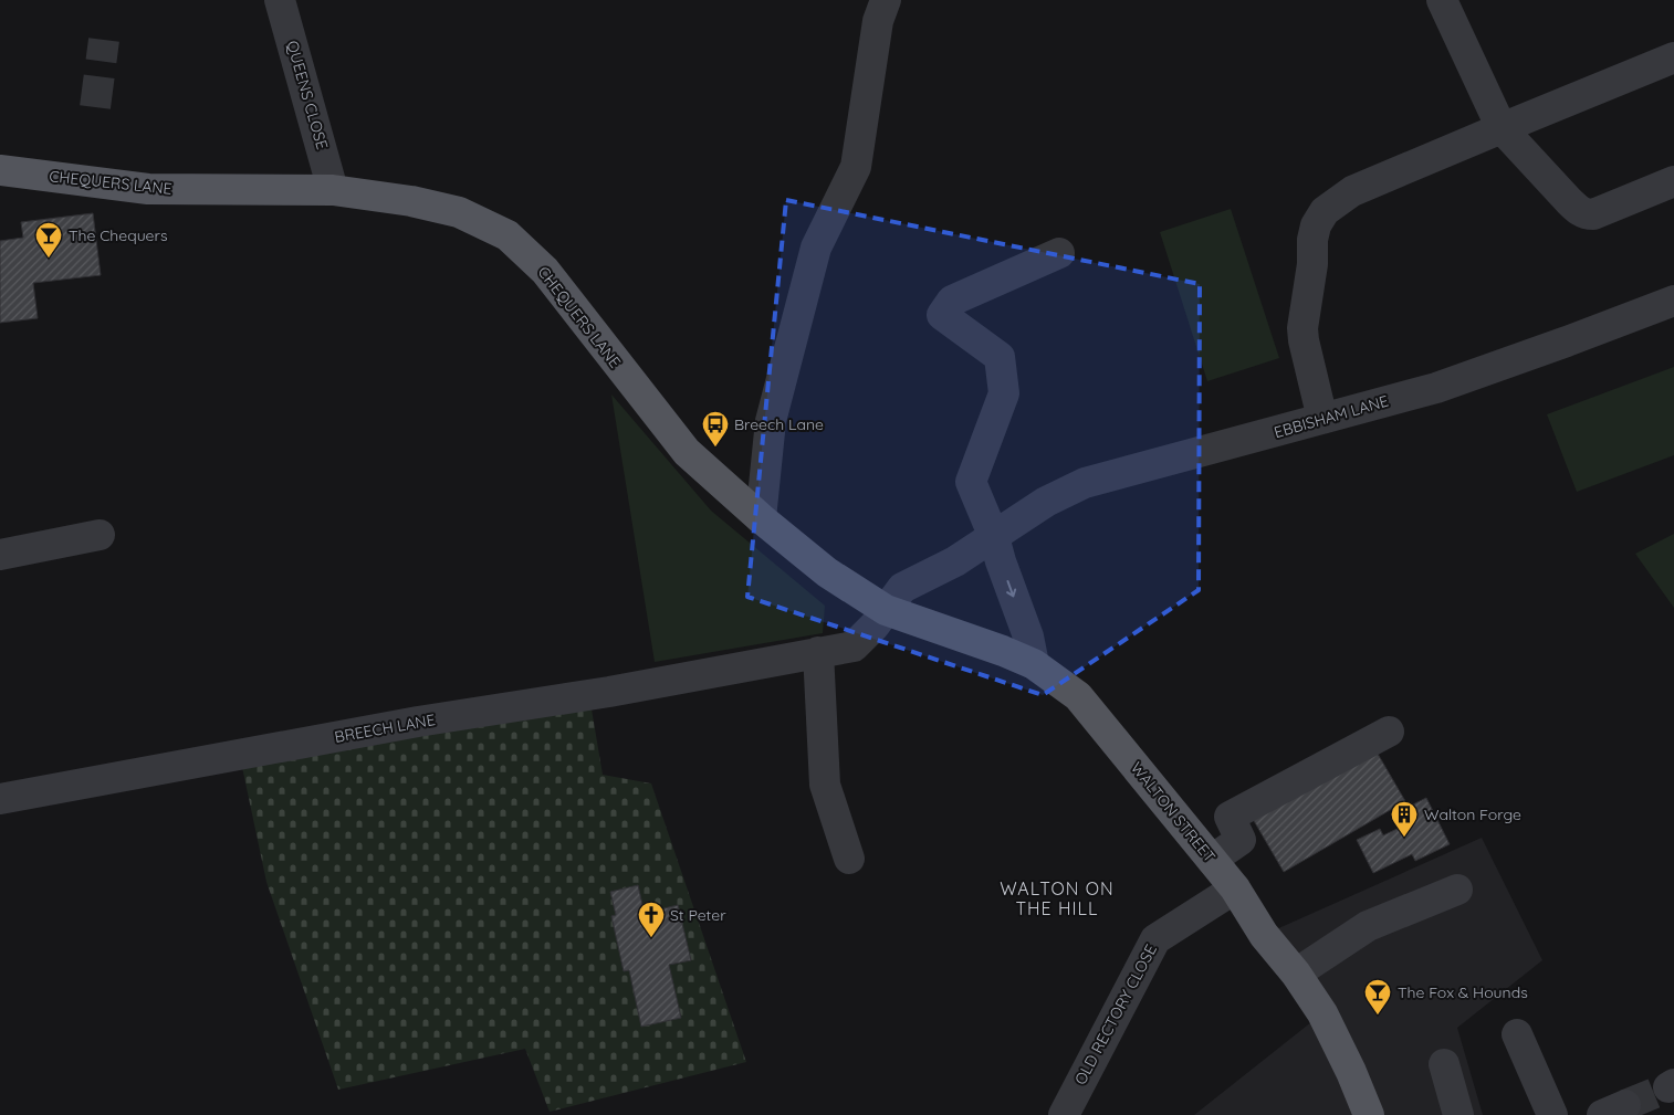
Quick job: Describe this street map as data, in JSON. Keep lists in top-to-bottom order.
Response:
{
  "streets": {
    "main road": ["CHEQUERS LANE", "WALTON STREET"],
    "street": [
      "QUEENS CLOSE",
      "EBBISHAM LANE",
      "BREECH LANE",
      "OLD RECTORY CLOSE"
    ]
  },
  "crossings": [
    ["QUEENS CLOSE", "CHEQUERS LANE"],
    ["CHEQUERS LANE", "EBBISHAM LANE"],
    ["CHEQUERS LANE", "BREECH LANE"],
    ["CHEQUERS LANE", "WALTON STREET"],
    ["EBBISHAM LANE", "BREECH LANE"],
    ["EBBISHAM LANE", "WALTON STREET"],
    ["BREECH LANE", "WALTON STREET"],
    ["WALTON STREET", "OLD RECTORY CLOSE"]
  ],
  "districts": ["WALTON ON THE HILL"],
  "places": {
    "bar": ["The Chequers", "The Fox & Hounds"],
    "bus stop": ["Breech Lane"],
    "building": ["Walton Forge"],
    "church": ["St Peter"]
  }
}
